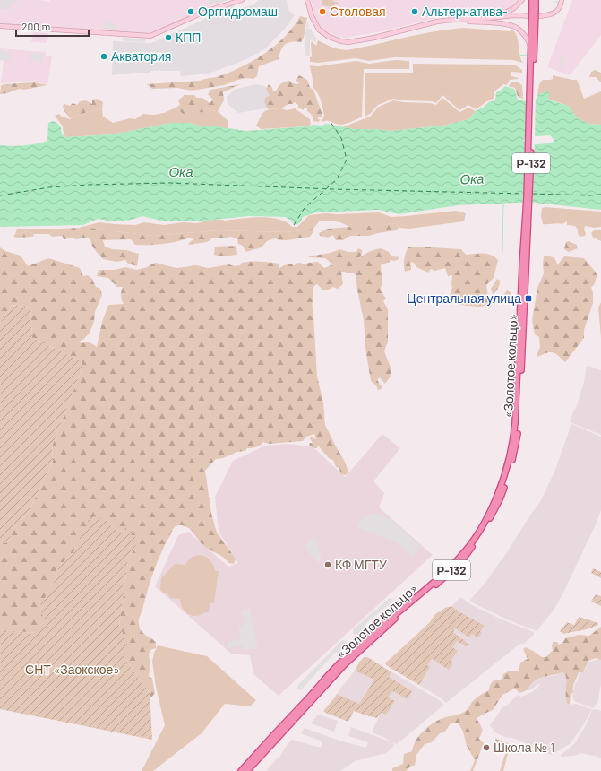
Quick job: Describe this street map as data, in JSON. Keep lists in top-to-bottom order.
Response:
{
  "streets": {
    "highway": ["Р-132", "«Золотое кольцо»"]
  },
  "crossings": [
    ["Р-132", "«Золотое кольцо»"]
  ],
  "water": ["Ока"],
  "parks": ["СНТ «Заокское»"],
  "places": {
    "other": [
      "Орггидромаш",
      "Столовая",
      "Альтернатива-",
      "КПП",
      "Акватория",
      "КФ МГТУ",
      "Школа № 1"
    ],
    "transit": ["Центральная улица"]
  },
  "scale_bar": "200 m"
}
